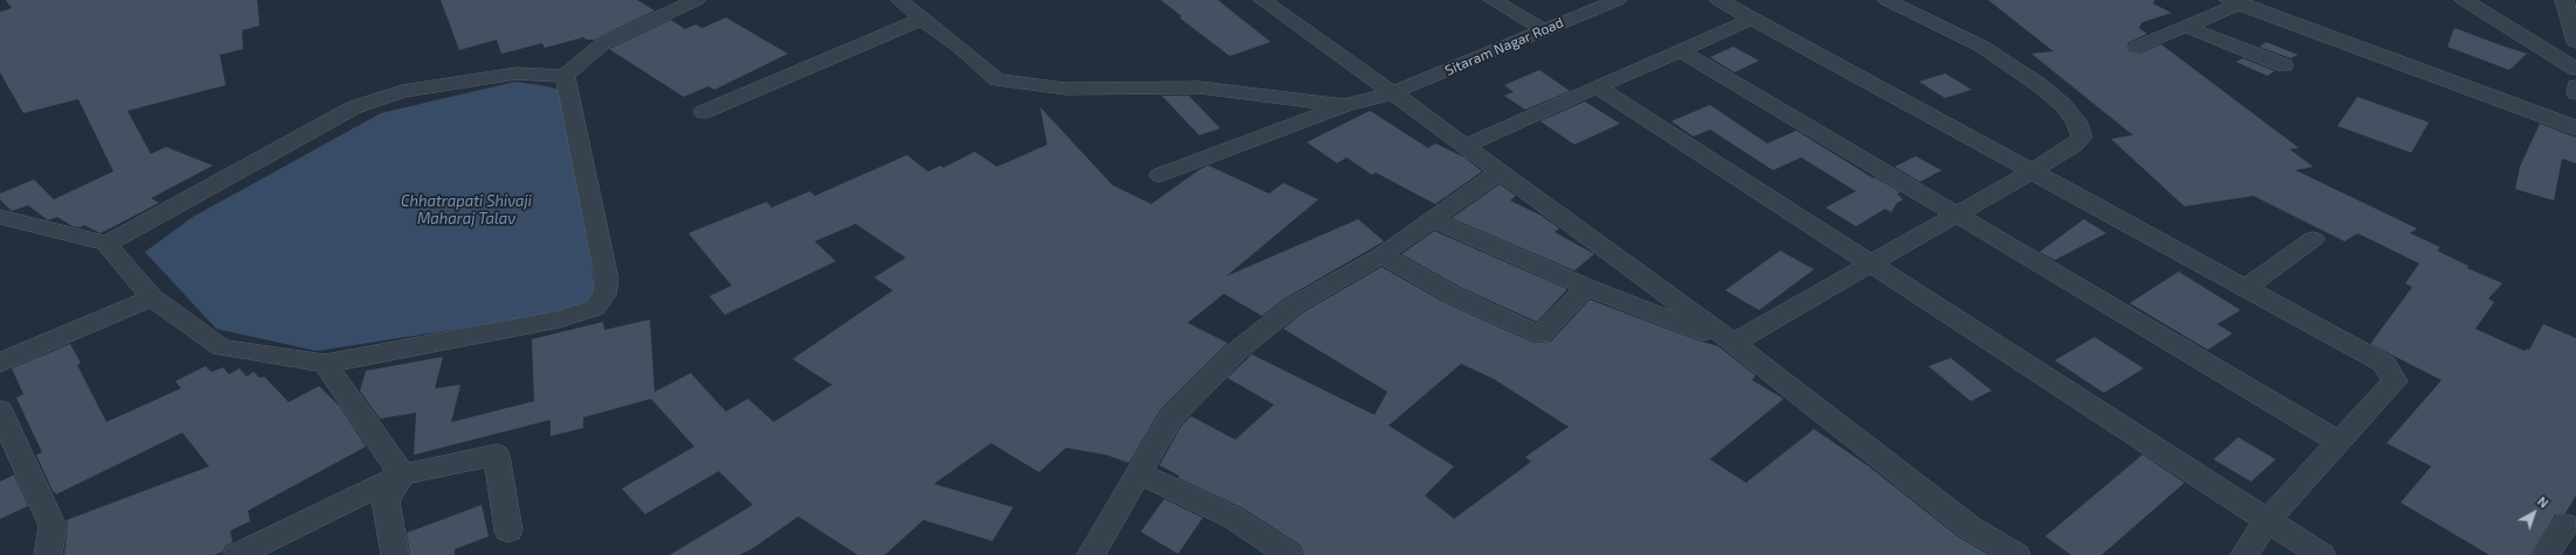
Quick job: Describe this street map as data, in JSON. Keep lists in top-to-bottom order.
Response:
{
  "streets": {
    "street": ["Sitaram Nagar Road"]
  },
  "water": ["Chhatrapati Shivaji Maharaj Talav"],
  "north": "top right"
}
